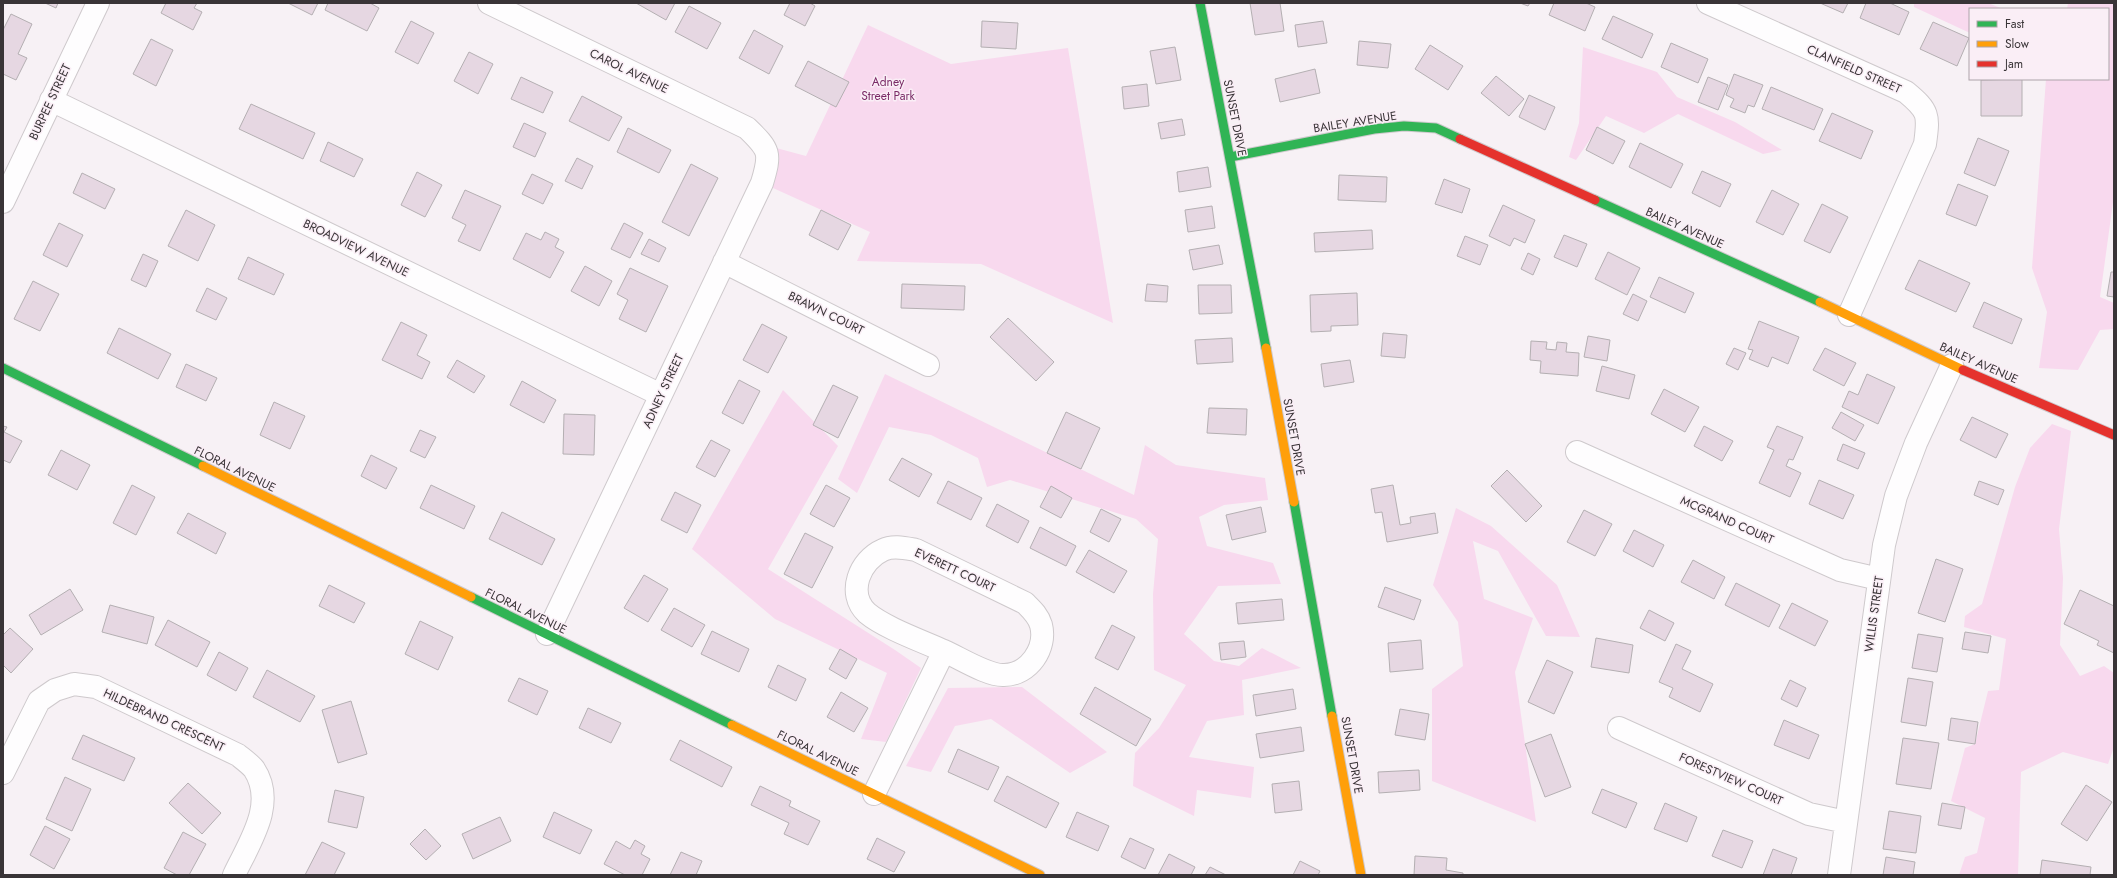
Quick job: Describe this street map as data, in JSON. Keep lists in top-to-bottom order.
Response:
{
  "streets": {
    "street": [
      "CLANFIELD STREET",
      "CAROL AVENUE",
      "BURPEE STREET",
      "SUNSET DRIVE",
      "BAILEY AVENUE",
      "BROADVIEW AVENUE",
      "BRAWN COURT",
      "ADNEY STREET",
      "FLORAL AVENUE",
      "MCGRAND COURT",
      "EVERETT COURT",
      "WILLIS STREET",
      "HILDEBRAND CRESCENT",
      "FORESTVIEW COURT"
    ]
  },
  "crossings": [
    ["CLANFIELD STREET", "BAILEY AVENUE"],
    ["CAROL AVENUE", "ADNEY STREET"],
    ["BURPEE STREET", "BROADVIEW AVENUE"],
    ["SUNSET DRIVE", "BAILEY AVENUE"],
    ["BAILEY AVENUE", "WILLIS STREET"],
    ["BROADVIEW AVENUE", "ADNEY STREET"],
    ["BRAWN COURT", "ADNEY STREET"],
    ["ADNEY STREET", "FLORAL AVENUE"],
    ["MCGRAND COURT", "WILLIS STREET"],
    ["WILLIS STREET", "FORESTVIEW COURT"]
  ],
  "parks": ["Adney Street Park"],
  "legend": ["Fast", "Slow", "Jam"]
}
